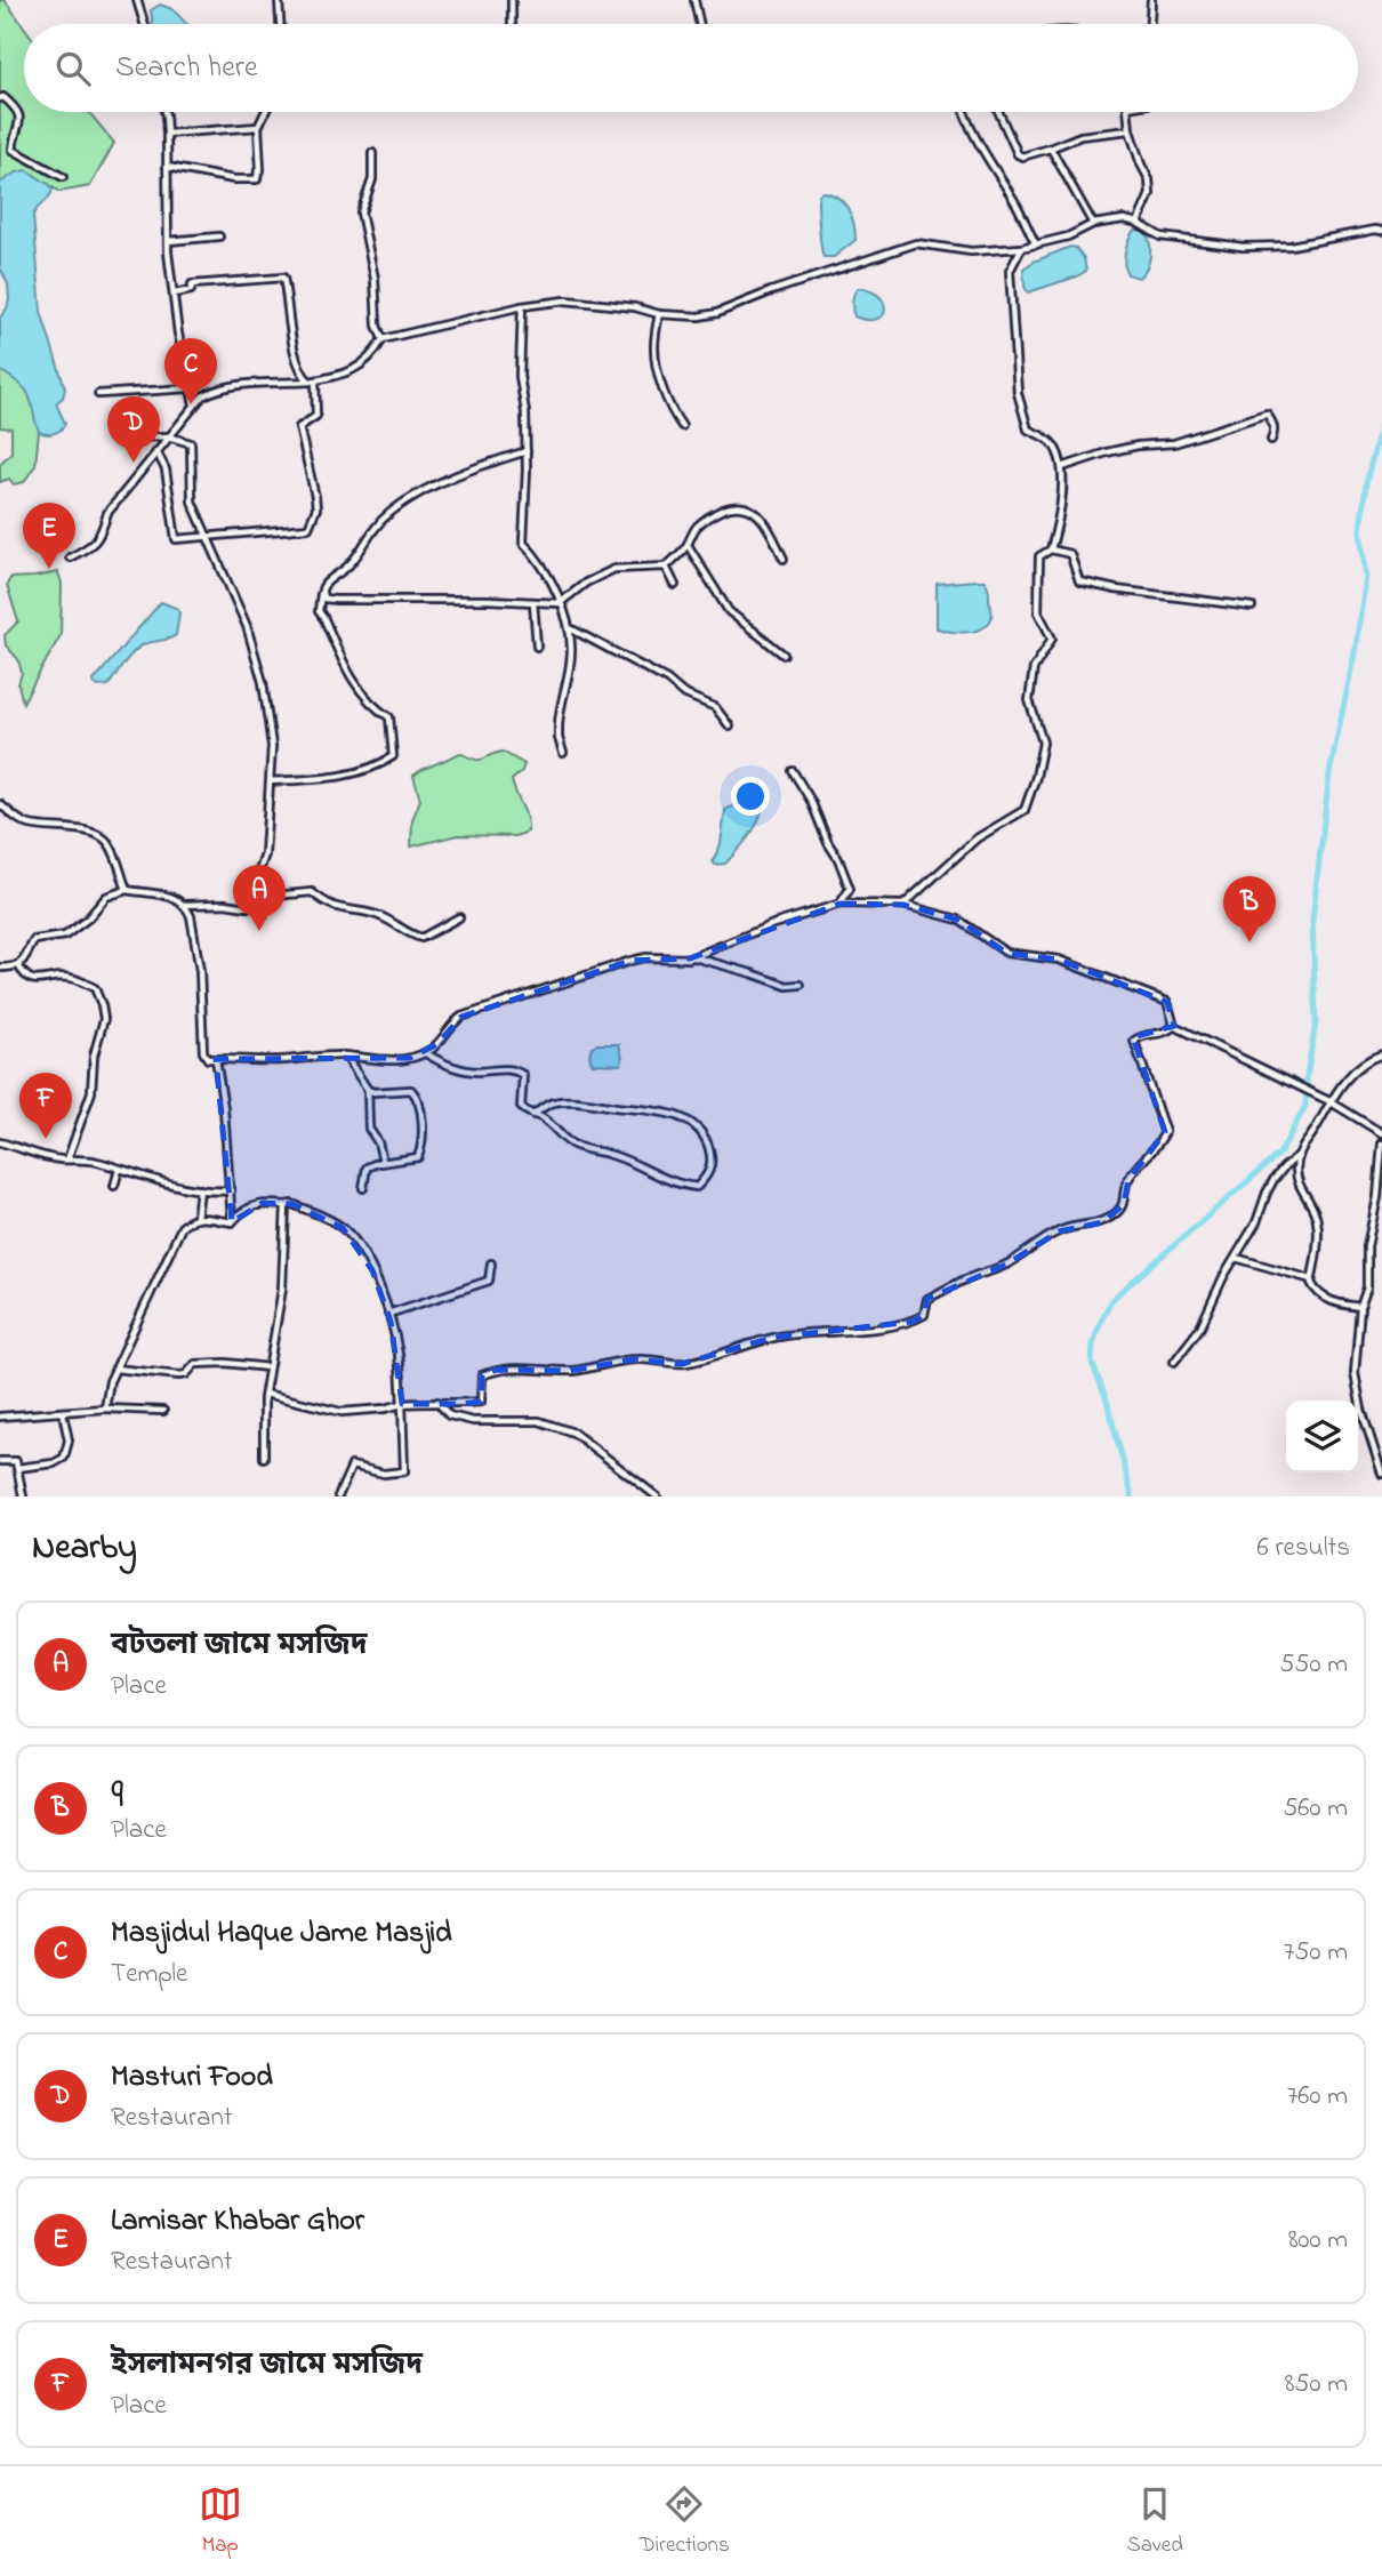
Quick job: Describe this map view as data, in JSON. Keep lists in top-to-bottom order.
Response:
{
  "page": {
    "search": "Search here",
    "pins": [
      "C",
      "D",
      "E",
      "A",
      "B",
      "F"
    ],
    "heading": ["Nearby", "6 results"],
    "list": [
      {
        "mark": "A",
        "name": "বটতলা জামে মসজিদ",
        "note": "Place",
        "value": "550 m"
      },
      {
        "mark": "B",
        "name": "q",
        "note": "Place",
        "value": "560 m"
      },
      {
        "mark": "C",
        "name": "Masjidul Haque Jame Masjid",
        "note": "Temple",
        "value": "750 m"
      },
      {
        "mark": "D",
        "name": "Masturi Food",
        "note": "Restaurant",
        "value": "760 m"
      },
      {
        "mark": "E",
        "name": "Lamisar Khabar Ghor",
        "note": "Restaurant",
        "value": "800 m"
      },
      {
        "mark": "F",
        "name": "ইসলামনগর জামে মসজিদ",
        "note": "Place",
        "value": "850 m"
      }
    ],
    "nav": ["Map", "Directions", "Saved"]
  }
}
